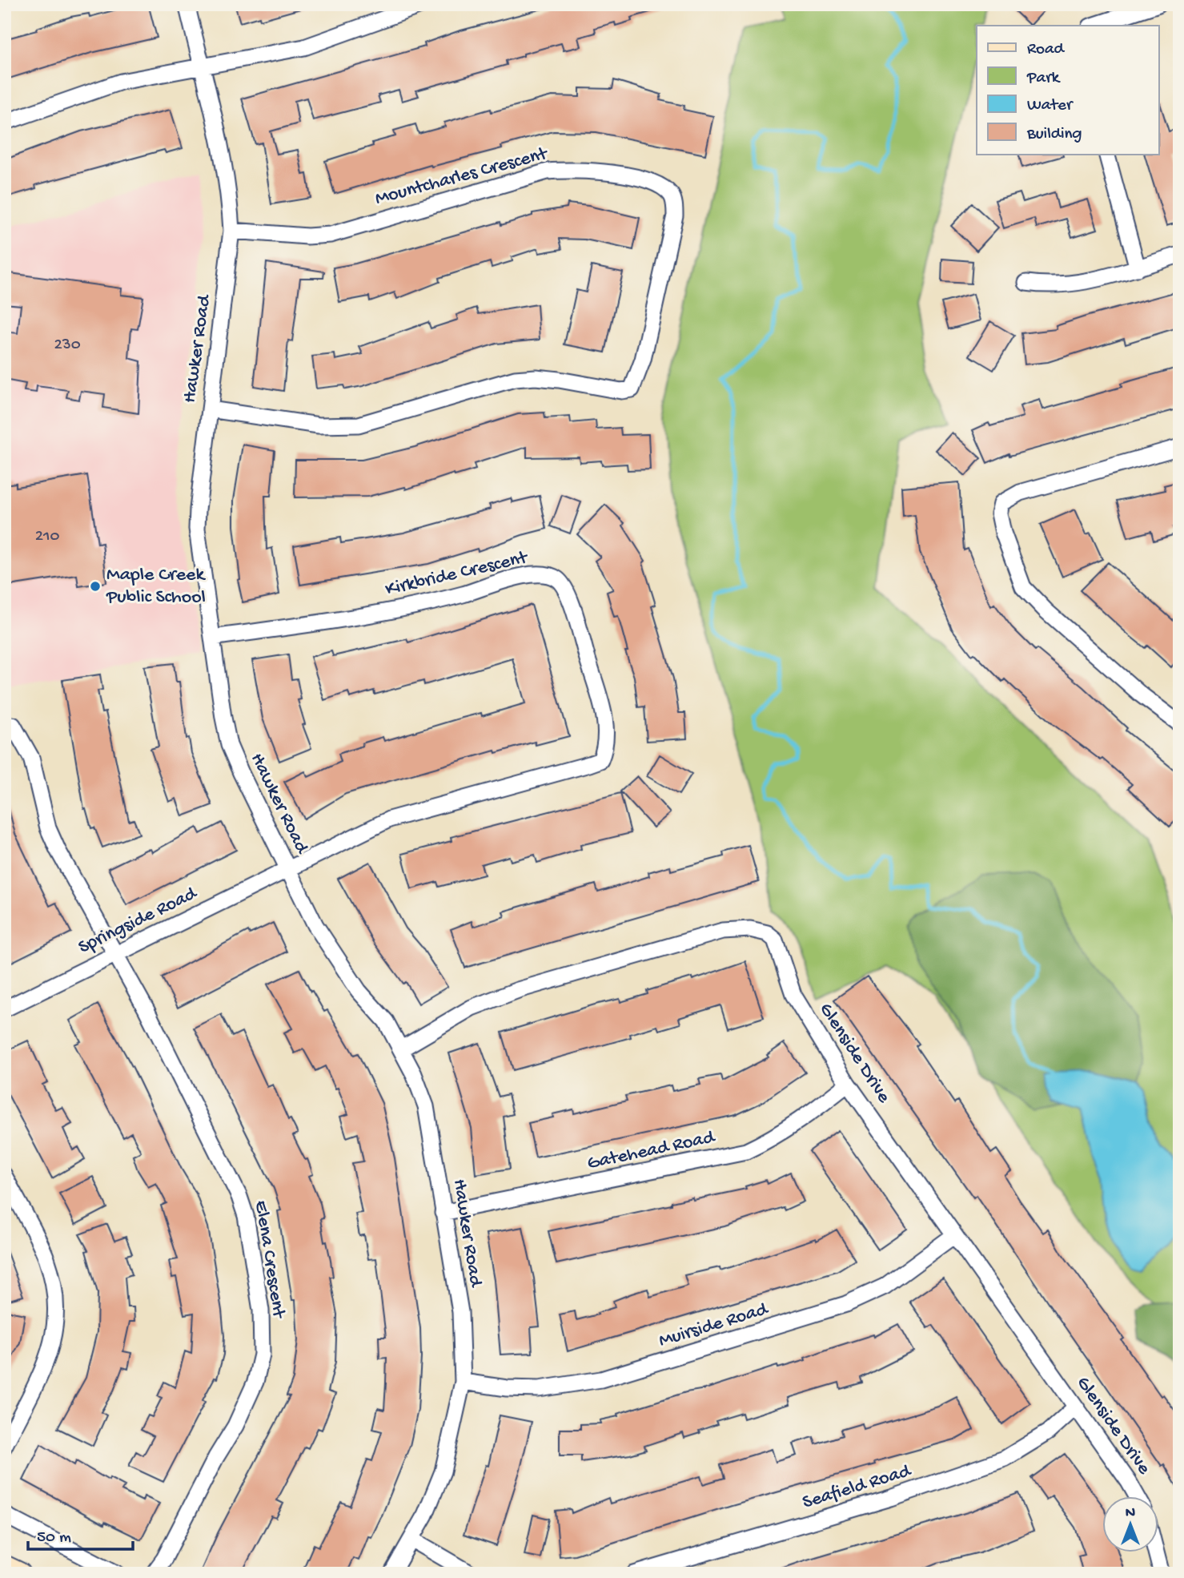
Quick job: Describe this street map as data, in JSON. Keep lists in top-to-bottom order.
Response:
{
  "streets": {
    "street": [
      "Mountcharles Crescent",
      "Hawker Road",
      "Kirkbride Crescent",
      "Springside Road",
      "Glenside Drive",
      "Gatehead Road",
      "Elena Crescent",
      "Muirside Road",
      "Seafield Road"
    ]
  },
  "crossings": [
    ["Mountcharles Crescent", "Hawker Road"],
    ["Hawker Road", "Kirkbride Crescent"],
    ["Hawker Road", "Springside Road"],
    ["Hawker Road", "Glenside Drive"],
    ["Hawker Road", "Gatehead Road"],
    ["Hawker Road", "Muirside Road"],
    ["Kirkbride Crescent", "Springside Road"],
    ["Springside Road", "Elena Crescent"],
    ["Glenside Drive", "Gatehead Road"],
    ["Glenside Drive", "Muirside Road"],
    ["Glenside Drive", "Seafield Road"]
  ],
  "places": ["Maple Creek Public School"],
  "house_numbers": ["230", "210"],
  "legend": [
    "Road",
    "Park",
    "Water",
    "Building"
  ],
  "scale_bar": "50 m",
  "north": "top"
}
